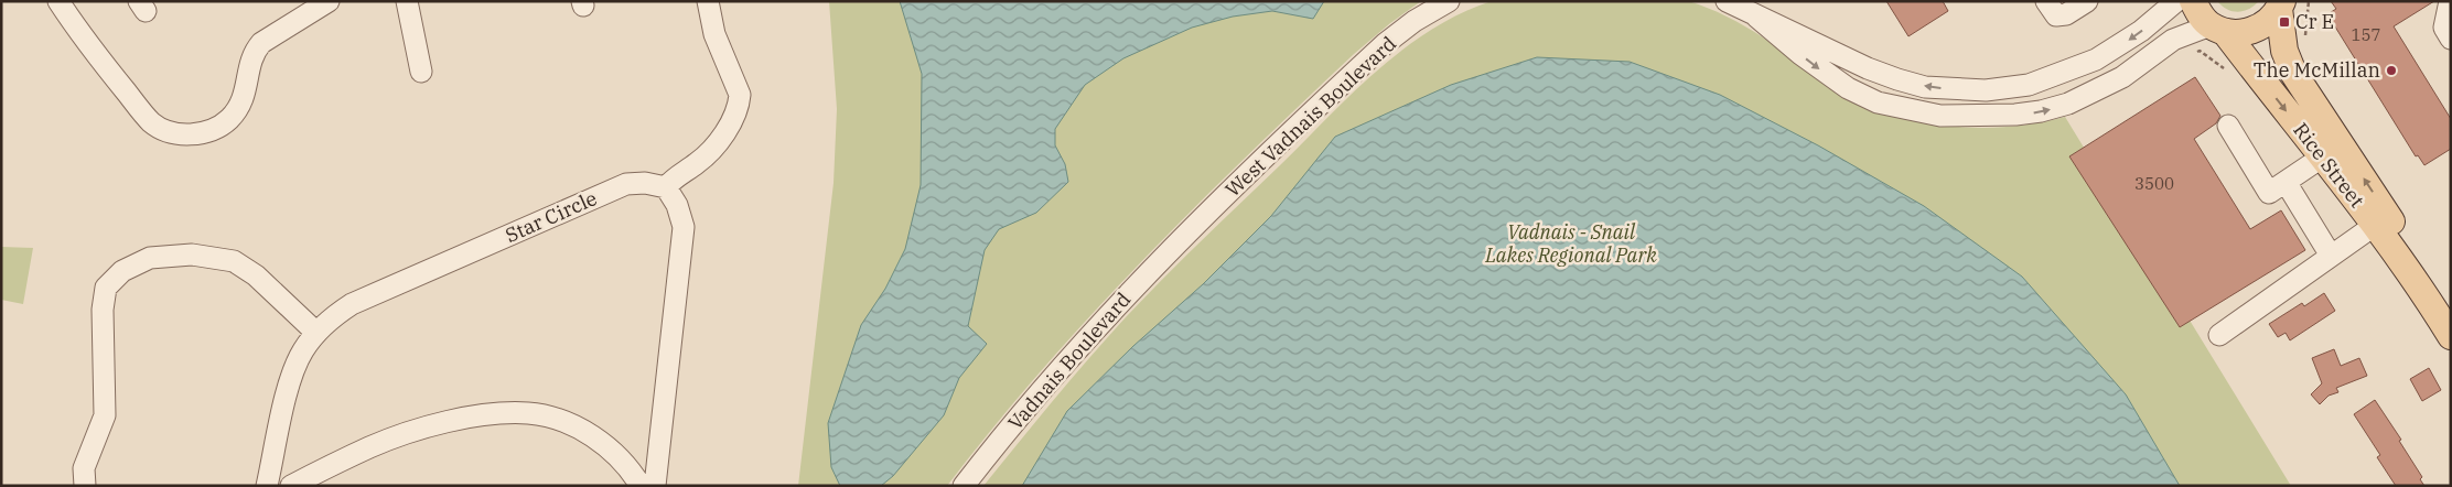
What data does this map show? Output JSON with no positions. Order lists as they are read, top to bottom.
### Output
{
  "streets": {
    "main road": ["Rice Street"],
    "street": ["West Vadnais Boulevard", "Star Circle", "Vadnais Boulevard"]
  },
  "crossings": [
    ["West Vadnais Boulevard", "Vadnais Boulevard"]
  ],
  "parks": ["Vadnais - Snail Lakes Regional Park"],
  "places": {
    "transit": ["Cr E"],
    "other": ["The McMillan"]
  },
  "house_numbers": ["157", "3500"]
}
